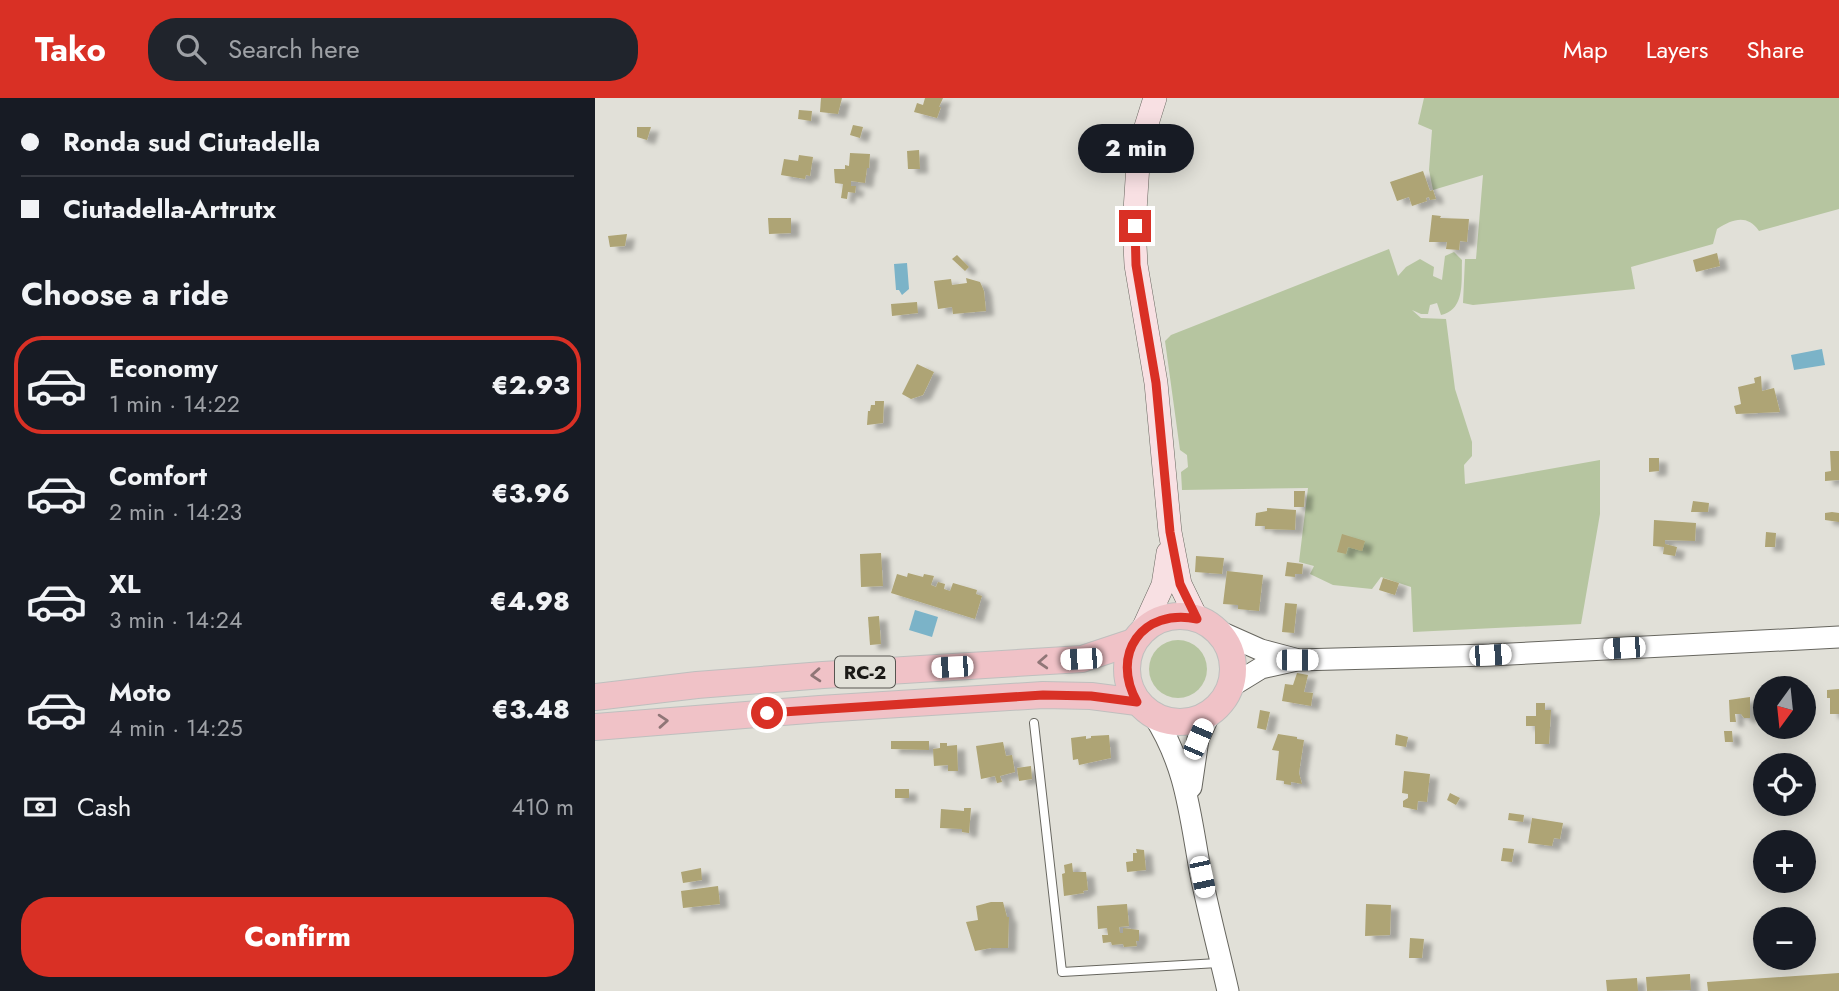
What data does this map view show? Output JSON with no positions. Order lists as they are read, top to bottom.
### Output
{
  "streets": {
    "main road": ["RC-2"]
  },
  "north": "bottom",
  "page": {
    "header": "Tako",
    "search": "Search here",
    "nav": ["Map", "Layers", "Share"],
    "banner": ["Ronda sud Ciutadella", "Ciutadella-Artrutx"],
    "bubble": "2 min",
    "heading": "Choose a ride",
    "list": [
      {
        "name": "Economy",
        "note": "1 min · 14:22",
        "value": "€2.93"
      },
      {
        "name": "Comfort",
        "note": "2 min · 14:23",
        "value": "€3.96"
      },
      {
        "name": "XL",
        "note": "3 min · 14:24",
        "value": "€4.98"
      },
      {
        "name": "Moto",
        "note": "4 min · 14:25",
        "value": "€3.48"
      }
    ],
    "map_buttons": ["+", "−"],
    "pay": ["Cash", "410 m"],
    "buttons": "Confirm"
  }
}
